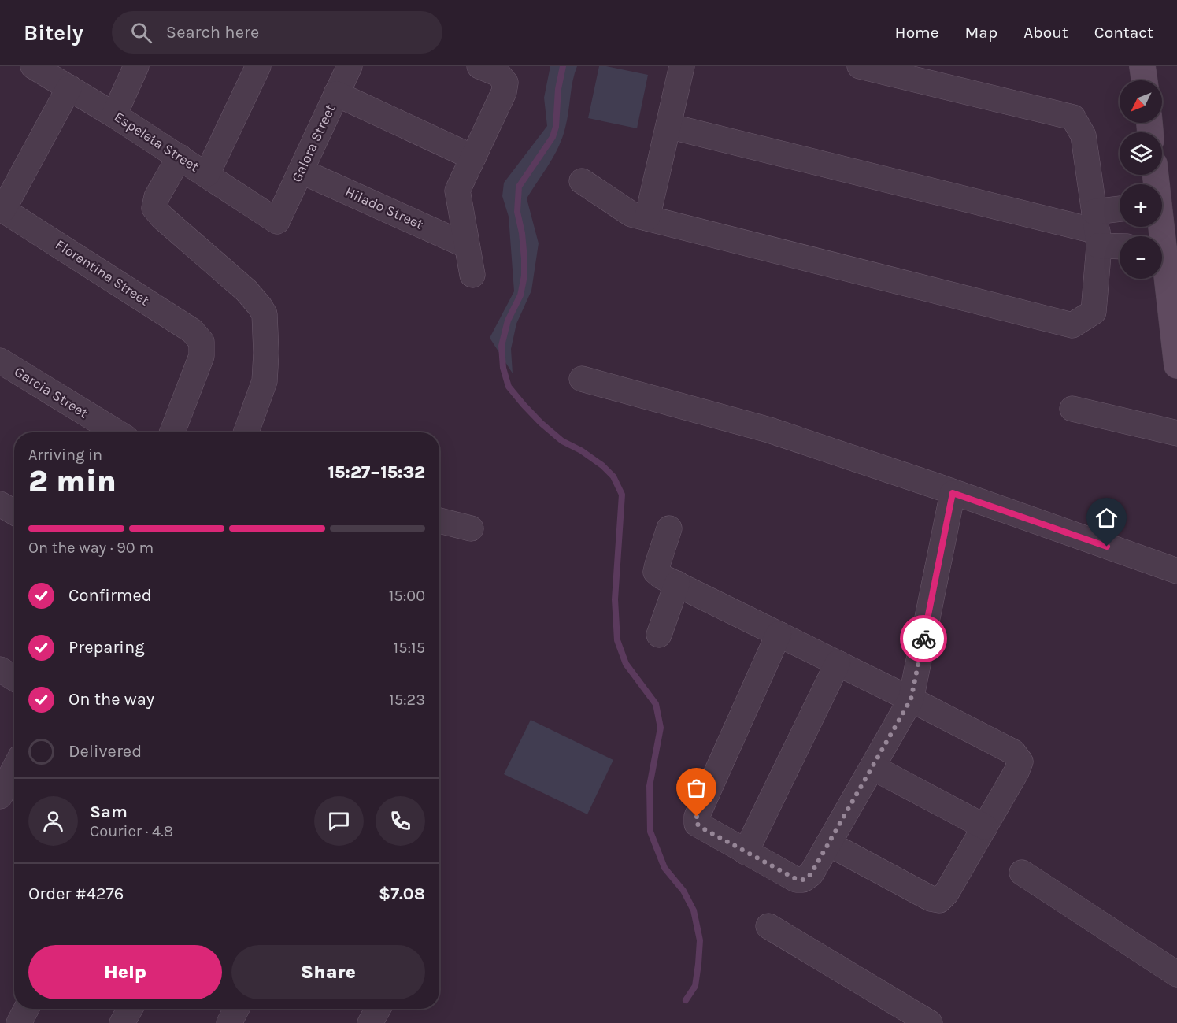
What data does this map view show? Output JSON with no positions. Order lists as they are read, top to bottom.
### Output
{
  "streets": {
    "street": [
      "Espeleta Street",
      "Galora Street",
      "Hilado Street",
      "Florentina Street",
      "Garcia Street"
    ]
  },
  "crossings": [
    ["Espeleta Street", "Galora Street"],
    ["Galora Street", "Hilado Street"]
  ],
  "north": "bottom left",
  "page": {
    "header": "Bitely",
    "search": "Search here",
    "nav": [
      "Home",
      "Map",
      "About",
      "Contact"
    ],
    "map_buttons": ["+", "−"],
    "heading": ["2 min", "Arriving in", "15:27–15:32"],
    "panel": [
      "Sam",
      "Courier · 4.8",
      "Order #4276",
      "$7.08"
    ],
    "bar": "On the way · 90 m",
    "list": [
      ["Confirmed", "15:00"],
      ["Preparing", "15:15"],
      ["On the way", "15:23"],
      "Delivered"
    ],
    "buttons": ["Help", "Share"]
  }
}
